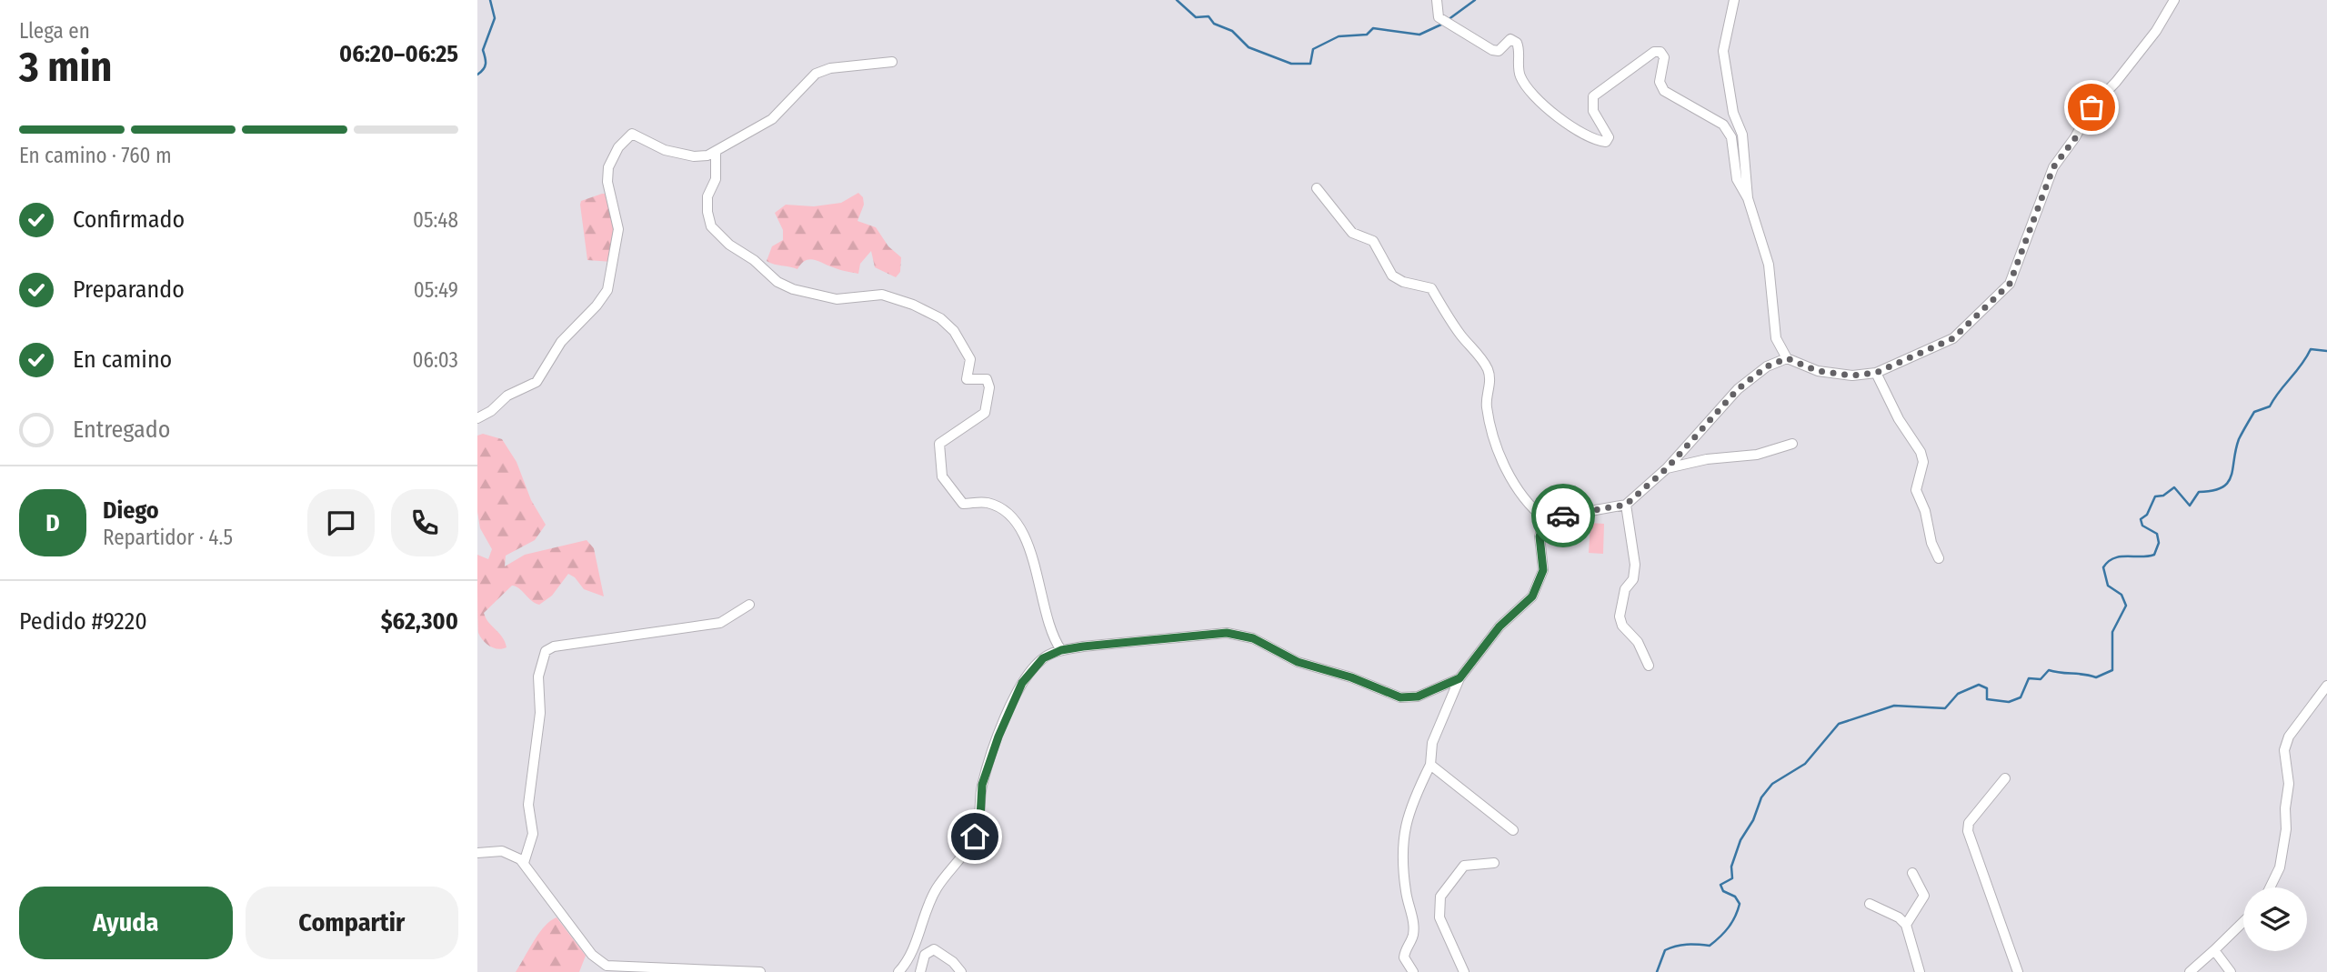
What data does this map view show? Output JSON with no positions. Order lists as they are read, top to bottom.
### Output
{
  "page": {
    "heading": ["3 min", "Llega en", "06:20–06:25"],
    "panel": [
      "Diego",
      "Repartidor · 4.5",
      "Pedido #9220",
      "$62,300"
    ],
    "bar": "En camino · 760 m",
    "list": [
      ["Confirmado", "05:48"],
      ["Preparando", "05:49"],
      ["En camino", "06:03"],
      "Entregado"
    ],
    "round": "D",
    "buttons": ["Ayuda", "Compartir"]
  }
}
